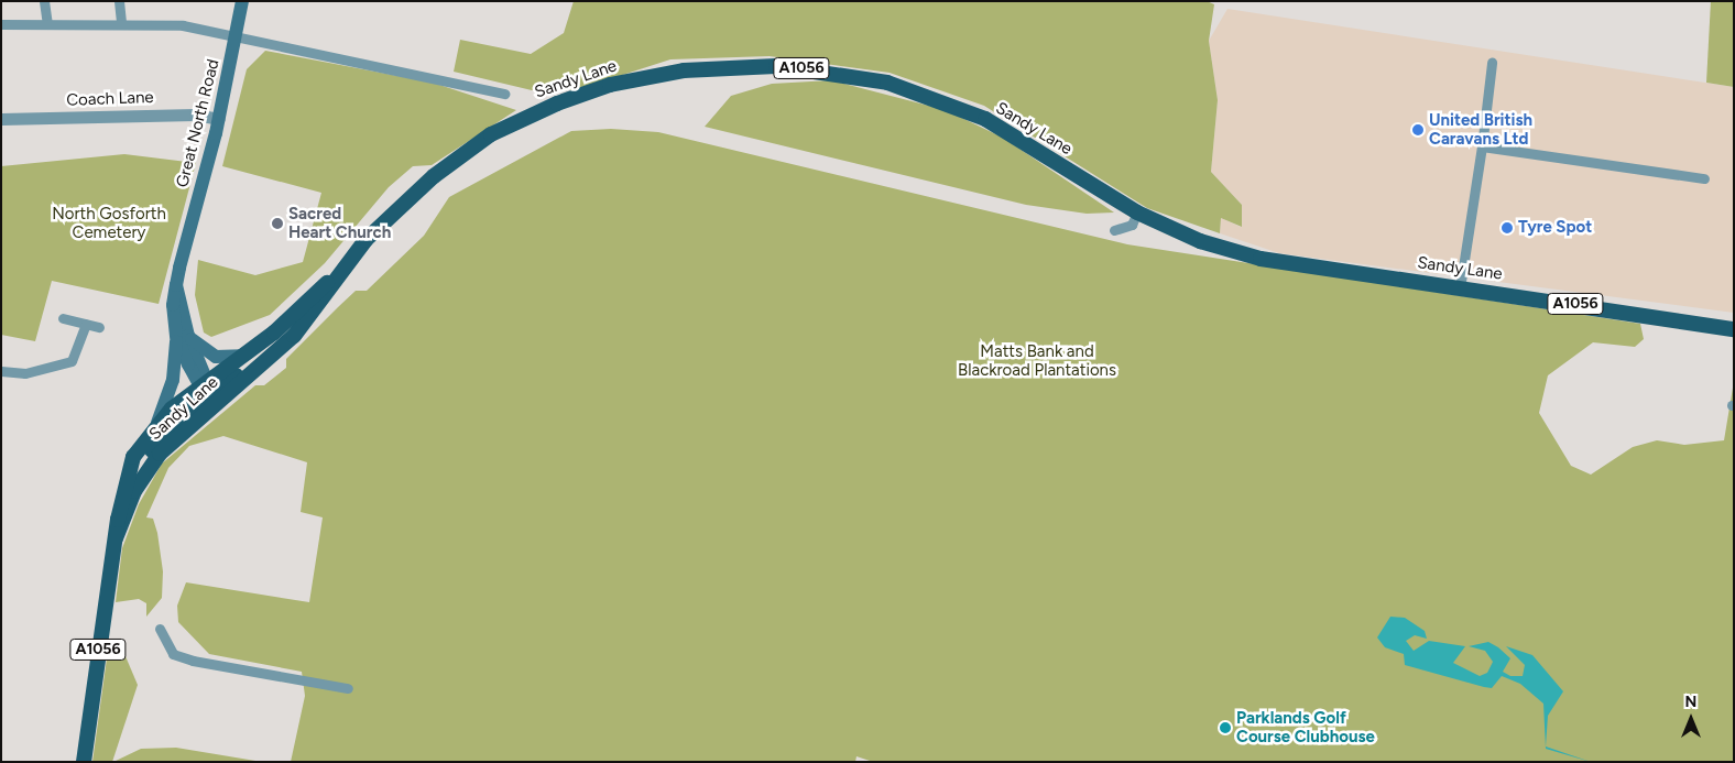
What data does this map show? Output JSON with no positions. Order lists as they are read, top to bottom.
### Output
{
  "streets": {
    "main road": ["A1056", "Sandy Lane", "Great North Road"],
    "street": ["Coach Lane"]
  },
  "crossings": [
    ["A1056", "Sandy Lane"],
    ["Sandy Lane", "Great North Road"],
    ["Coach Lane", "Great North Road"]
  ],
  "parks": ["North Gosforth Cemetery", "Matts Bank and Blackroad Plantations"],
  "places": [
    "United British Caravans Ltd",
    "Sacred Heart Church",
    "Tyre Spot",
    "Parklands Golf Course Clubhouse"
  ],
  "north": "top"
}
